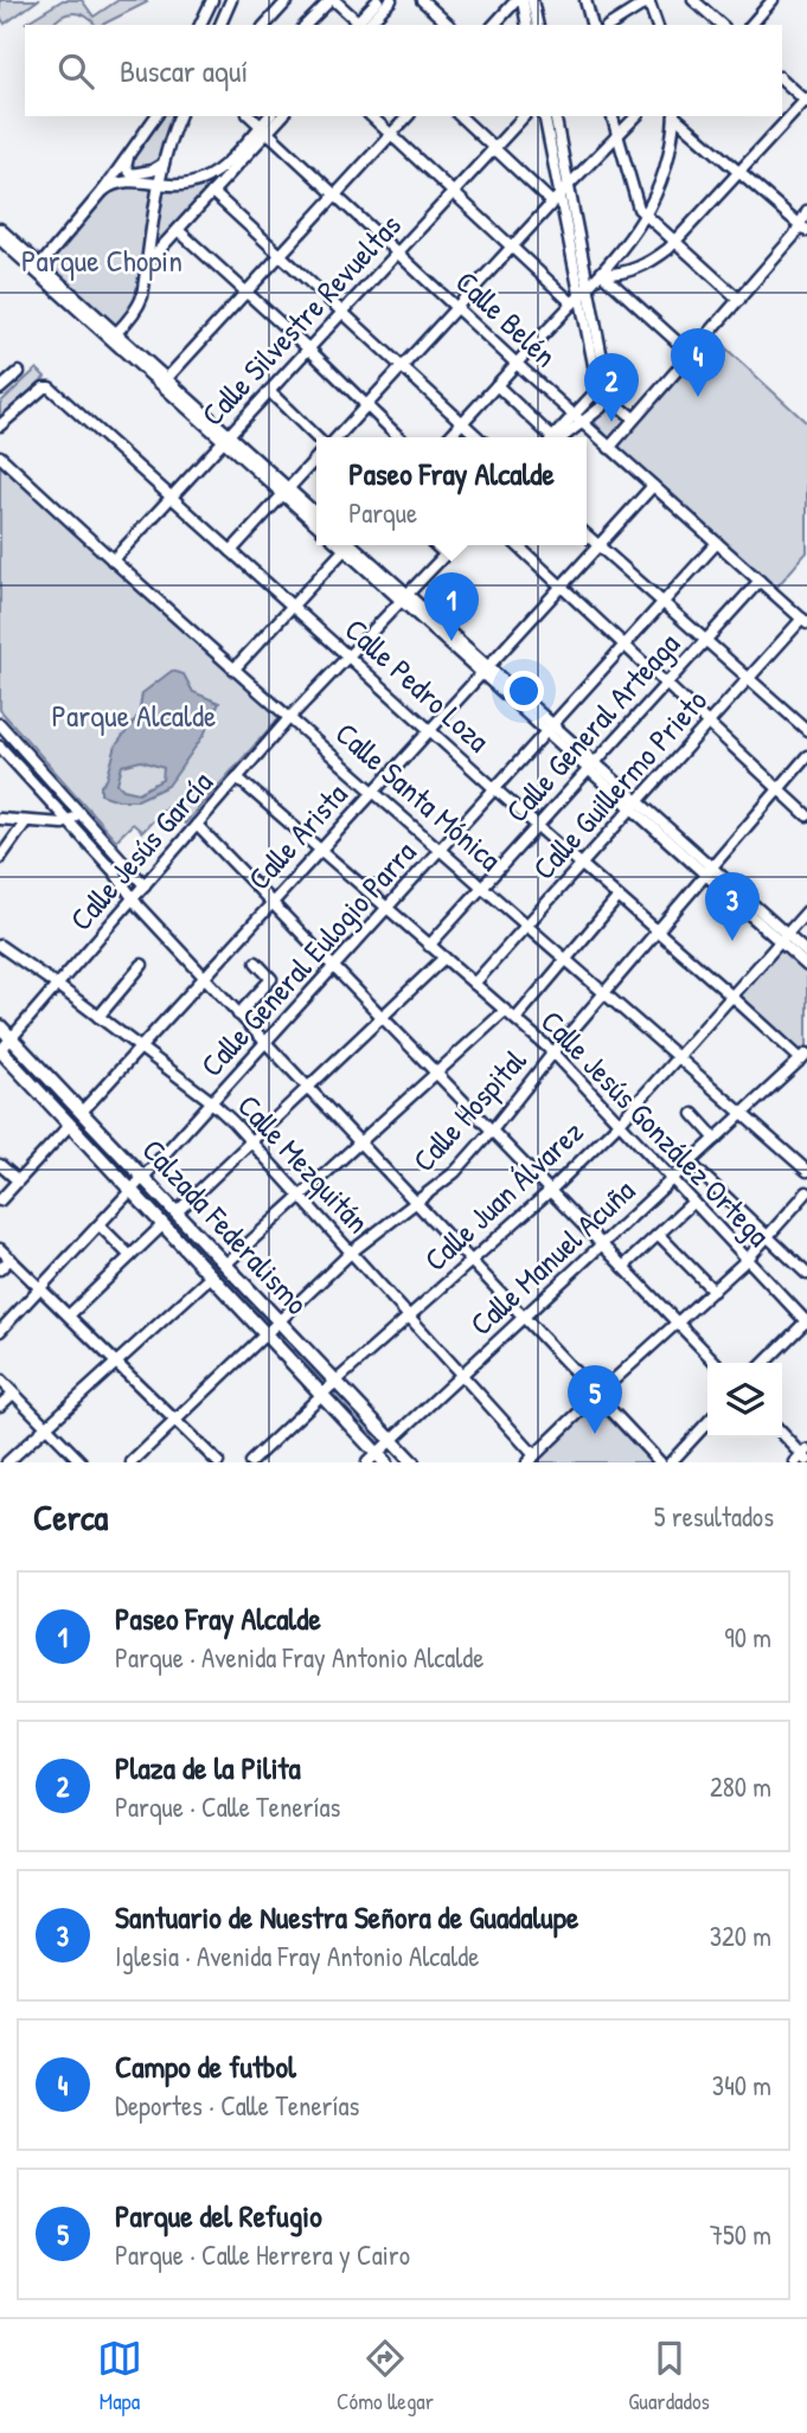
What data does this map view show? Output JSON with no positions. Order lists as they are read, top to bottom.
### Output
{
  "streets": {
    "main road": ["Calzada Federalismo"],
    "street": [
      "Calle Belén",
      "Calle Silvestre Revueltas",
      "Calle Pedro Loza",
      "Calle General Arteaga",
      "Calle Guillermo Prieto",
      "Calle Santa Mónica",
      "Calle Arista",
      "Calle Jesús García",
      "Calle General Eulogio Parra",
      "Calle Hospital",
      "Calle Jesús González Ortega",
      "Calle Mezquitán",
      "Calle Juan Álvarez",
      "Calle Manuel Acuña"
    ]
  },
  "crossings": [
    ["Calle Belén", "Calle Silvestre Revueltas"],
    ["Calle Belén", "Calle General Arteaga"],
    ["Calle Belén", "Calle Guillermo Prieto"],
    ["Calle Belén", "Calle Arista"],
    ["Calle Belén", "Calle General Eulogio Parra"],
    ["Calle Silvestre Revueltas", "Calle Pedro Loza"],
    ["Calle Silvestre Revueltas", "Calle Santa Mónica"],
    ["Calle Pedro Loza", "Calle General Arteaga"],
    ["Calle Pedro Loza", "Calle Guillermo Prieto"],
    ["Calle Pedro Loza", "Calle Arista"],
    ["Calle Pedro Loza", "Calle Jesús García"],
    ["Calle Pedro Loza", "Calle General Eulogio Parra"],
    ["Calle Pedro Loza", "Calle Hospital"],
    ["Calle Pedro Loza", "Calle Juan Álvarez"],
    ["Calle Pedro Loza", "Calle Manuel Acuña"],
    ["Calle General Arteaga", "Calle Santa Mónica"],
    ["Calle General Arteaga", "Calle Jesús González Ortega"],
    ["Calle Guillermo Prieto", "Calle Santa Mónica"],
    ["Calle Guillermo Prieto", "Calle Jesús González Ortega"],
    ["Calle Santa Mónica", "Calle Arista"],
    ["Calle Santa Mónica", "Calle Jesús García"],
    ["Calle Santa Mónica", "Calle General Eulogio Parra"],
    ["Calle Santa Mónica", "Calle Hospital"],
    ["Calle Santa Mónica", "Calle Juan Álvarez"],
    ["Calle Santa Mónica", "Calle Manuel Acuña"],
    ["Calle Arista", "Calle Jesús González Ortega"],
    ["Calle Arista", "Calle Mezquitán"],
    ["Calle Arista", "Calzada Federalismo"],
    ["Calle Jesús García", "Calle Jesús González Ortega"],
    ["Calle Jesús García", "Calle Mezquitán"],
    ["Calle Jesús García", "Calzada Federalismo"],
    ["Calle General Eulogio Parra", "Calle Jesús González Ortega"],
    ["Calle General Eulogio Parra", "Calle Mezquitán"],
    ["Calle General Eulogio Parra", "Calzada Federalismo"],
    ["Calle Hospital", "Calle Jesús González Ortega"],
    ["Calle Hospital", "Calle Mezquitán"],
    ["Calle Hospital", "Calzada Federalismo"],
    ["Calle Jesús González Ortega", "Calle Juan Álvarez"],
    ["Calle Jesús González Ortega", "Calle Manuel Acuña"],
    ["Calle Mezquitán", "Calle Juan Álvarez"],
    ["Calle Mezquitán", "Calle Manuel Acuña"],
    ["Calle Juan Álvarez", "Calzada Federalismo"],
    ["Calzada Federalismo", "Calle Manuel Acuña"]
  ],
  "parks": ["Parque Chopin", "Parque Alcalde"],
  "page": {
    "search": "Buscar aquí",
    "pins": [
      "4",
      "2",
      "1",
      "3",
      "5"
    ],
    "popup": ["Paseo Fray Alcalde", "Parque"],
    "heading": ["Cerca", "5 resultados"],
    "list": [
      {
        "mark": "1",
        "name": "Paseo Fray Alcalde",
        "note": "Parque · Avenida Fray Antonio Alcalde",
        "value": "90 m"
      },
      {
        "mark": "2",
        "name": "Plaza de la Pilita",
        "note": "Parque · Calle Tenerías",
        "value": "280 m"
      },
      {
        "mark": "3",
        "name": "Santuario de Nuestra Señora de Guadalupe",
        "note": "Iglesia · Avenida Fray Antonio Alcalde",
        "value": "320 m"
      },
      {
        "mark": "4",
        "name": "Campo de futbol",
        "note": "Deportes · Calle Tenerías",
        "value": "340 m"
      },
      {
        "mark": "5",
        "name": "Parque del Refugio",
        "note": "Parque · Calle Herrera y Cairo",
        "value": "750 m"
      }
    ],
    "nav": ["Mapa", "Cómo llegar", "Guardados"]
  }
}
